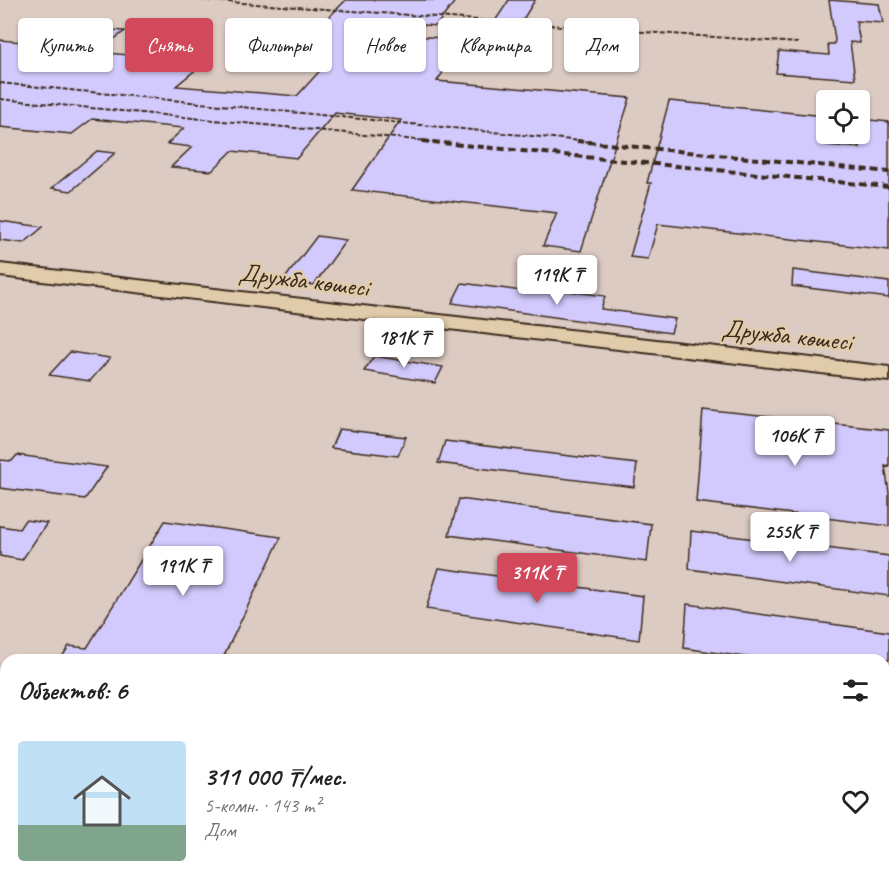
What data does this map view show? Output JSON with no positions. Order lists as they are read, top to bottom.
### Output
{
  "streets": {
    "street": ["Дружба көшесі"]
  },
  "page": {
    "chip": [
      "Купить",
      "Снять",
      "Фильтры",
      "Новое",
      "Квартира",
      "Дом"
    ],
    "price": [
      "119K ₸",
      "181K ₸",
      "106K ₸",
      "255K ₸",
      "191K ₸",
      "311K ₸"
    ],
    "heading": "Объектов: 6",
    "list": [
      {
        "name": "311 000 ₸/мес.",
        "note": "5-комн. · 143 m² · Дом"
      }
    ]
  }
}
